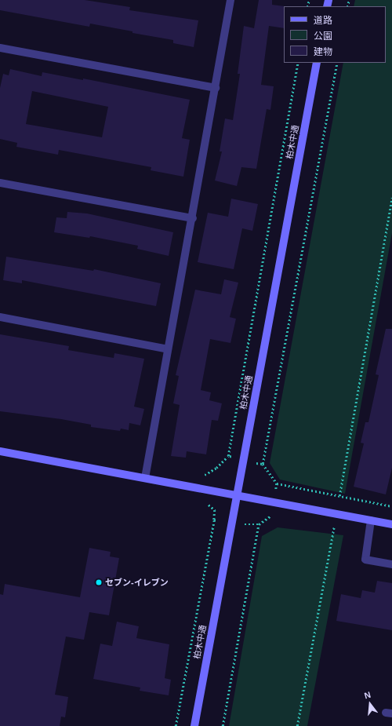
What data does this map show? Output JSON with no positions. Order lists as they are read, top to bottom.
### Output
{
  "streets": {
    "street": ["柏木中通"]
  },
  "places": ["セブン-イレブン"],
  "legend": ["道路", "公園", "建物"],
  "north": "top"
}
